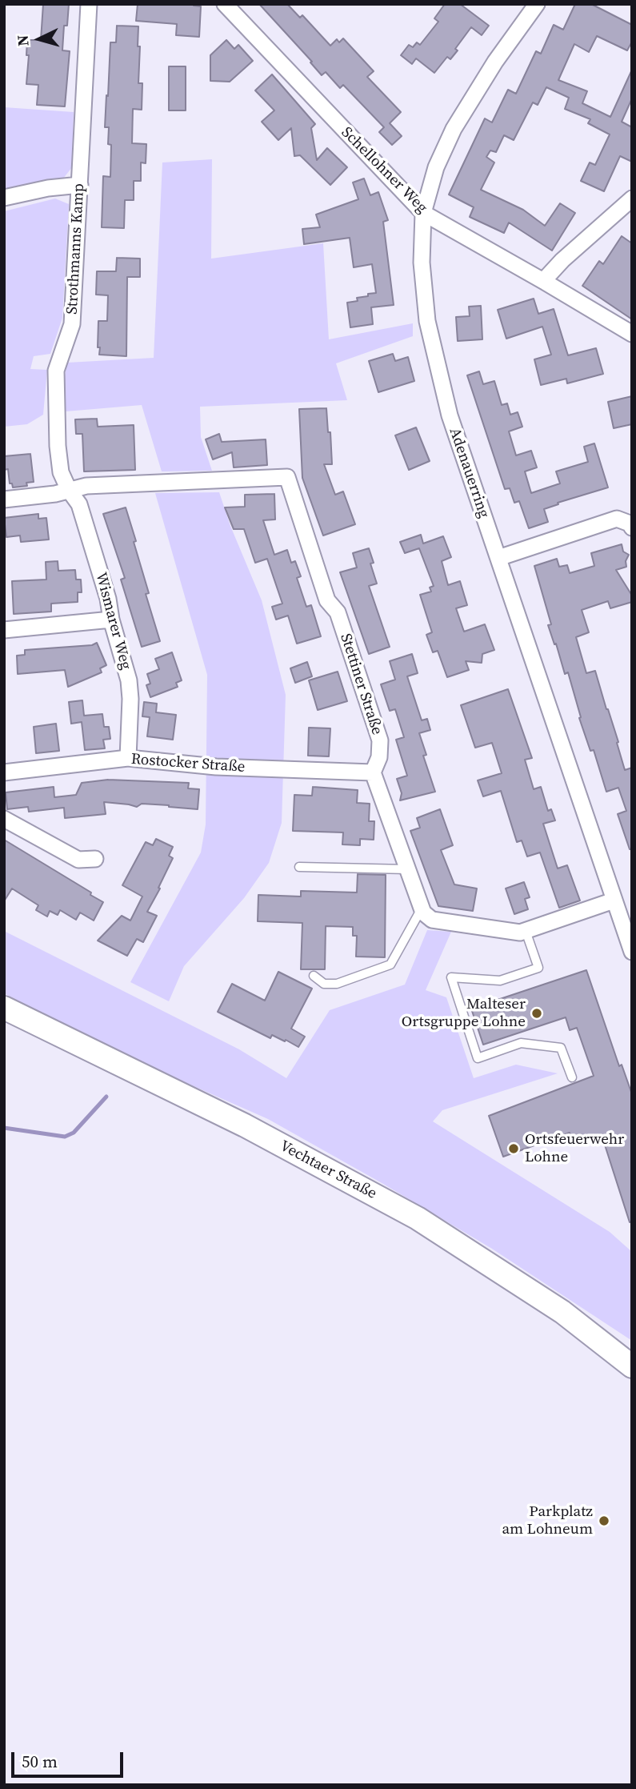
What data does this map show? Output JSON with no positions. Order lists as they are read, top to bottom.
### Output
{
  "streets": {
    "main road": ["Vechtaer Straße"],
    "street": [
      "Schellohner Weg",
      "Strothmanns Kamp",
      "Adenauerring",
      "Wismarer Weg",
      "Stettiner Straße",
      "Rostocker Straße"
    ]
  },
  "crossings": [
    ["Schellohner Weg", "Adenauerring"],
    ["Strothmanns Kamp", "Wismarer Weg"],
    ["Strothmanns Kamp", "Stettiner Straße"],
    ["Wismarer Weg", "Stettiner Straße"],
    ["Wismarer Weg", "Rostocker Straße"],
    ["Stettiner Straße", "Rostocker Straße"]
  ],
  "places": ["Malteser Ortsgruppe Lohne", "Ortsfeuerwehr Lohne", "Parkplatz am Lohneum"],
  "scale_bar": "50 m",
  "north": "left"
}
